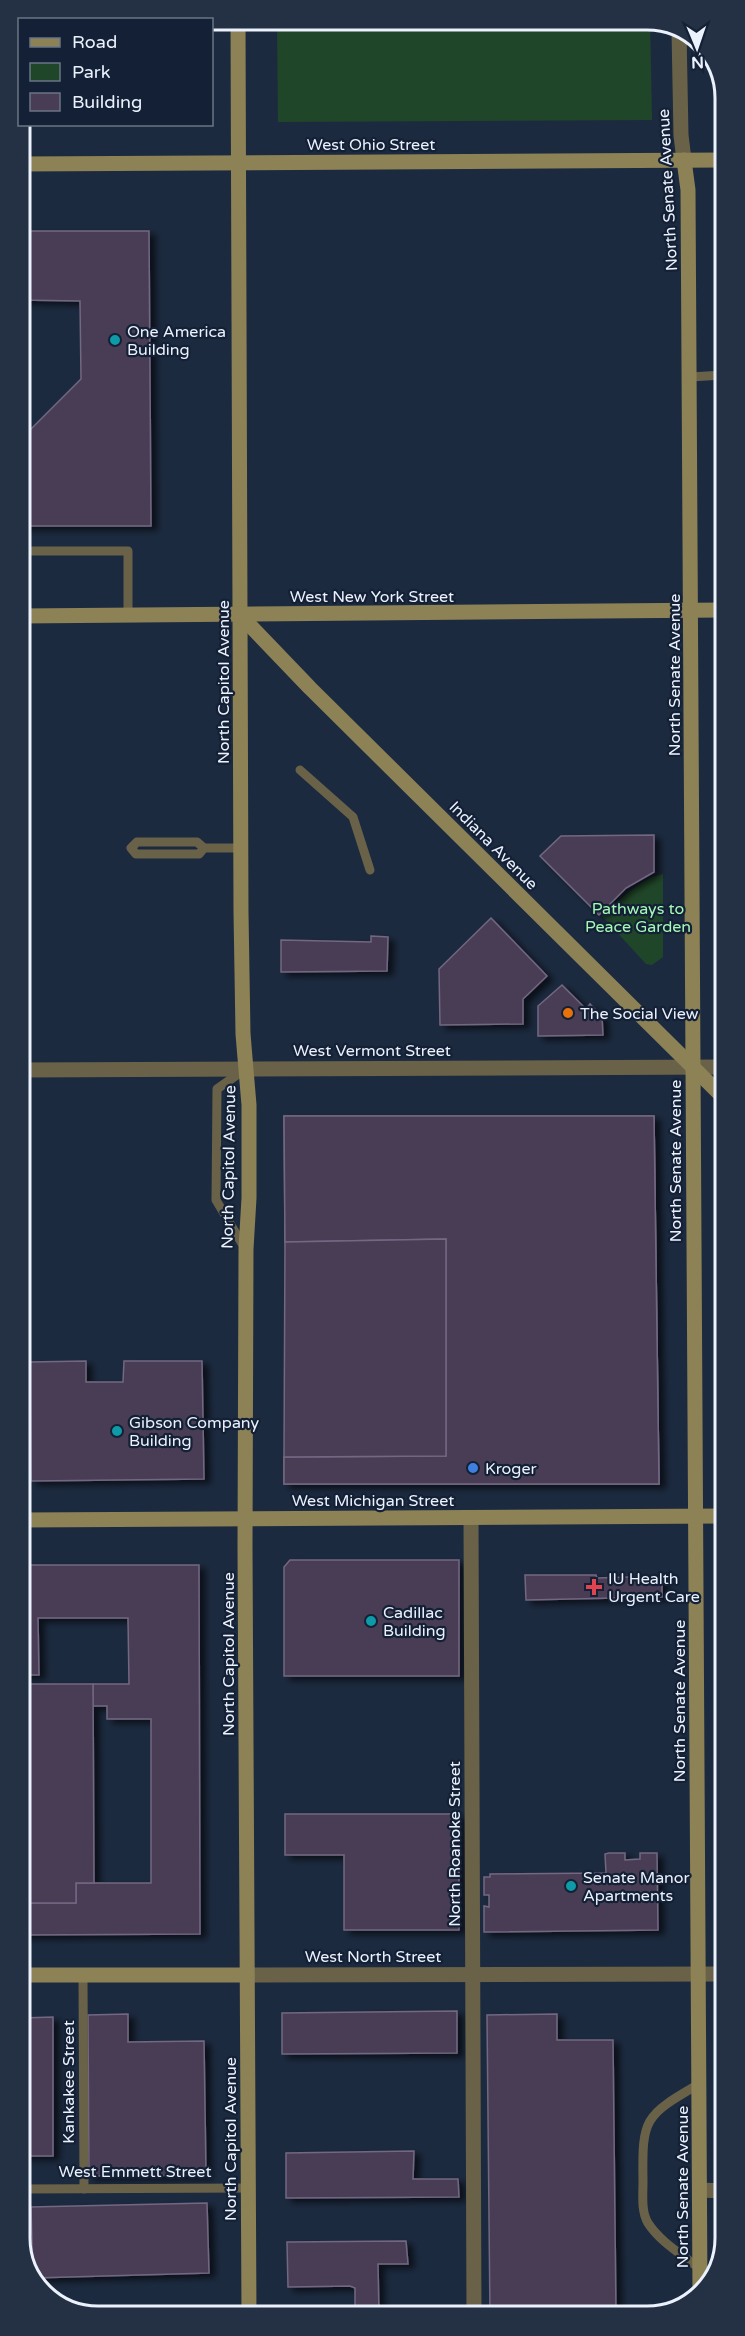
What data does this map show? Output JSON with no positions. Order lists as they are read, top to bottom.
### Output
{
  "streets": {
    "main road": [
      "West Ohio Street",
      "North Senate Avenue",
      "West New York Street",
      "North Capitol Avenue",
      "Indiana Avenue",
      "West Michigan Street",
      "West North Street"
    ],
    "street": ["West Vermont Street", "North Roanoke Street"],
    "lane": ["Kankakee Street", "West Emmett Street"]
  },
  "crossings": [
    ["West Ohio Street", "North Senate Avenue"],
    ["West Ohio Street", "North Capitol Avenue"],
    ["North Senate Avenue", "West New York Street"],
    ["North Senate Avenue", "Indiana Avenue"],
    ["North Senate Avenue", "West Vermont Street"],
    ["North Senate Avenue", "West Michigan Street"],
    ["North Senate Avenue", "West North Street"],
    ["West New York Street", "North Capitol Avenue"],
    ["West New York Street", "Indiana Avenue"],
    ["North Capitol Avenue", "Indiana Avenue"],
    ["North Capitol Avenue", "West Vermont Street"],
    ["North Capitol Avenue", "West Michigan Street"],
    ["North Capitol Avenue", "West North Street"],
    ["North Capitol Avenue", "West Emmett Street"],
    ["Indiana Avenue", "West Vermont Street"],
    ["West Michigan Street", "North Roanoke Street"],
    ["North Roanoke Street", "West North Street"],
    ["West North Street", "Kankakee Street"],
    ["Kankakee Street", "West Emmett Street"]
  ],
  "parks": ["Pathways to Peace Garden"],
  "places": {
    "other": [
      "One America Building",
      "The Social View",
      "Gibson Company Building",
      "Kroger",
      "Cadillac Building",
      "Senate Manor Apartments"
    ],
    "health": ["IU Health Urgent Care"]
  },
  "legend": ["Road", "Park", "Building"],
  "north": "bottom"
}
